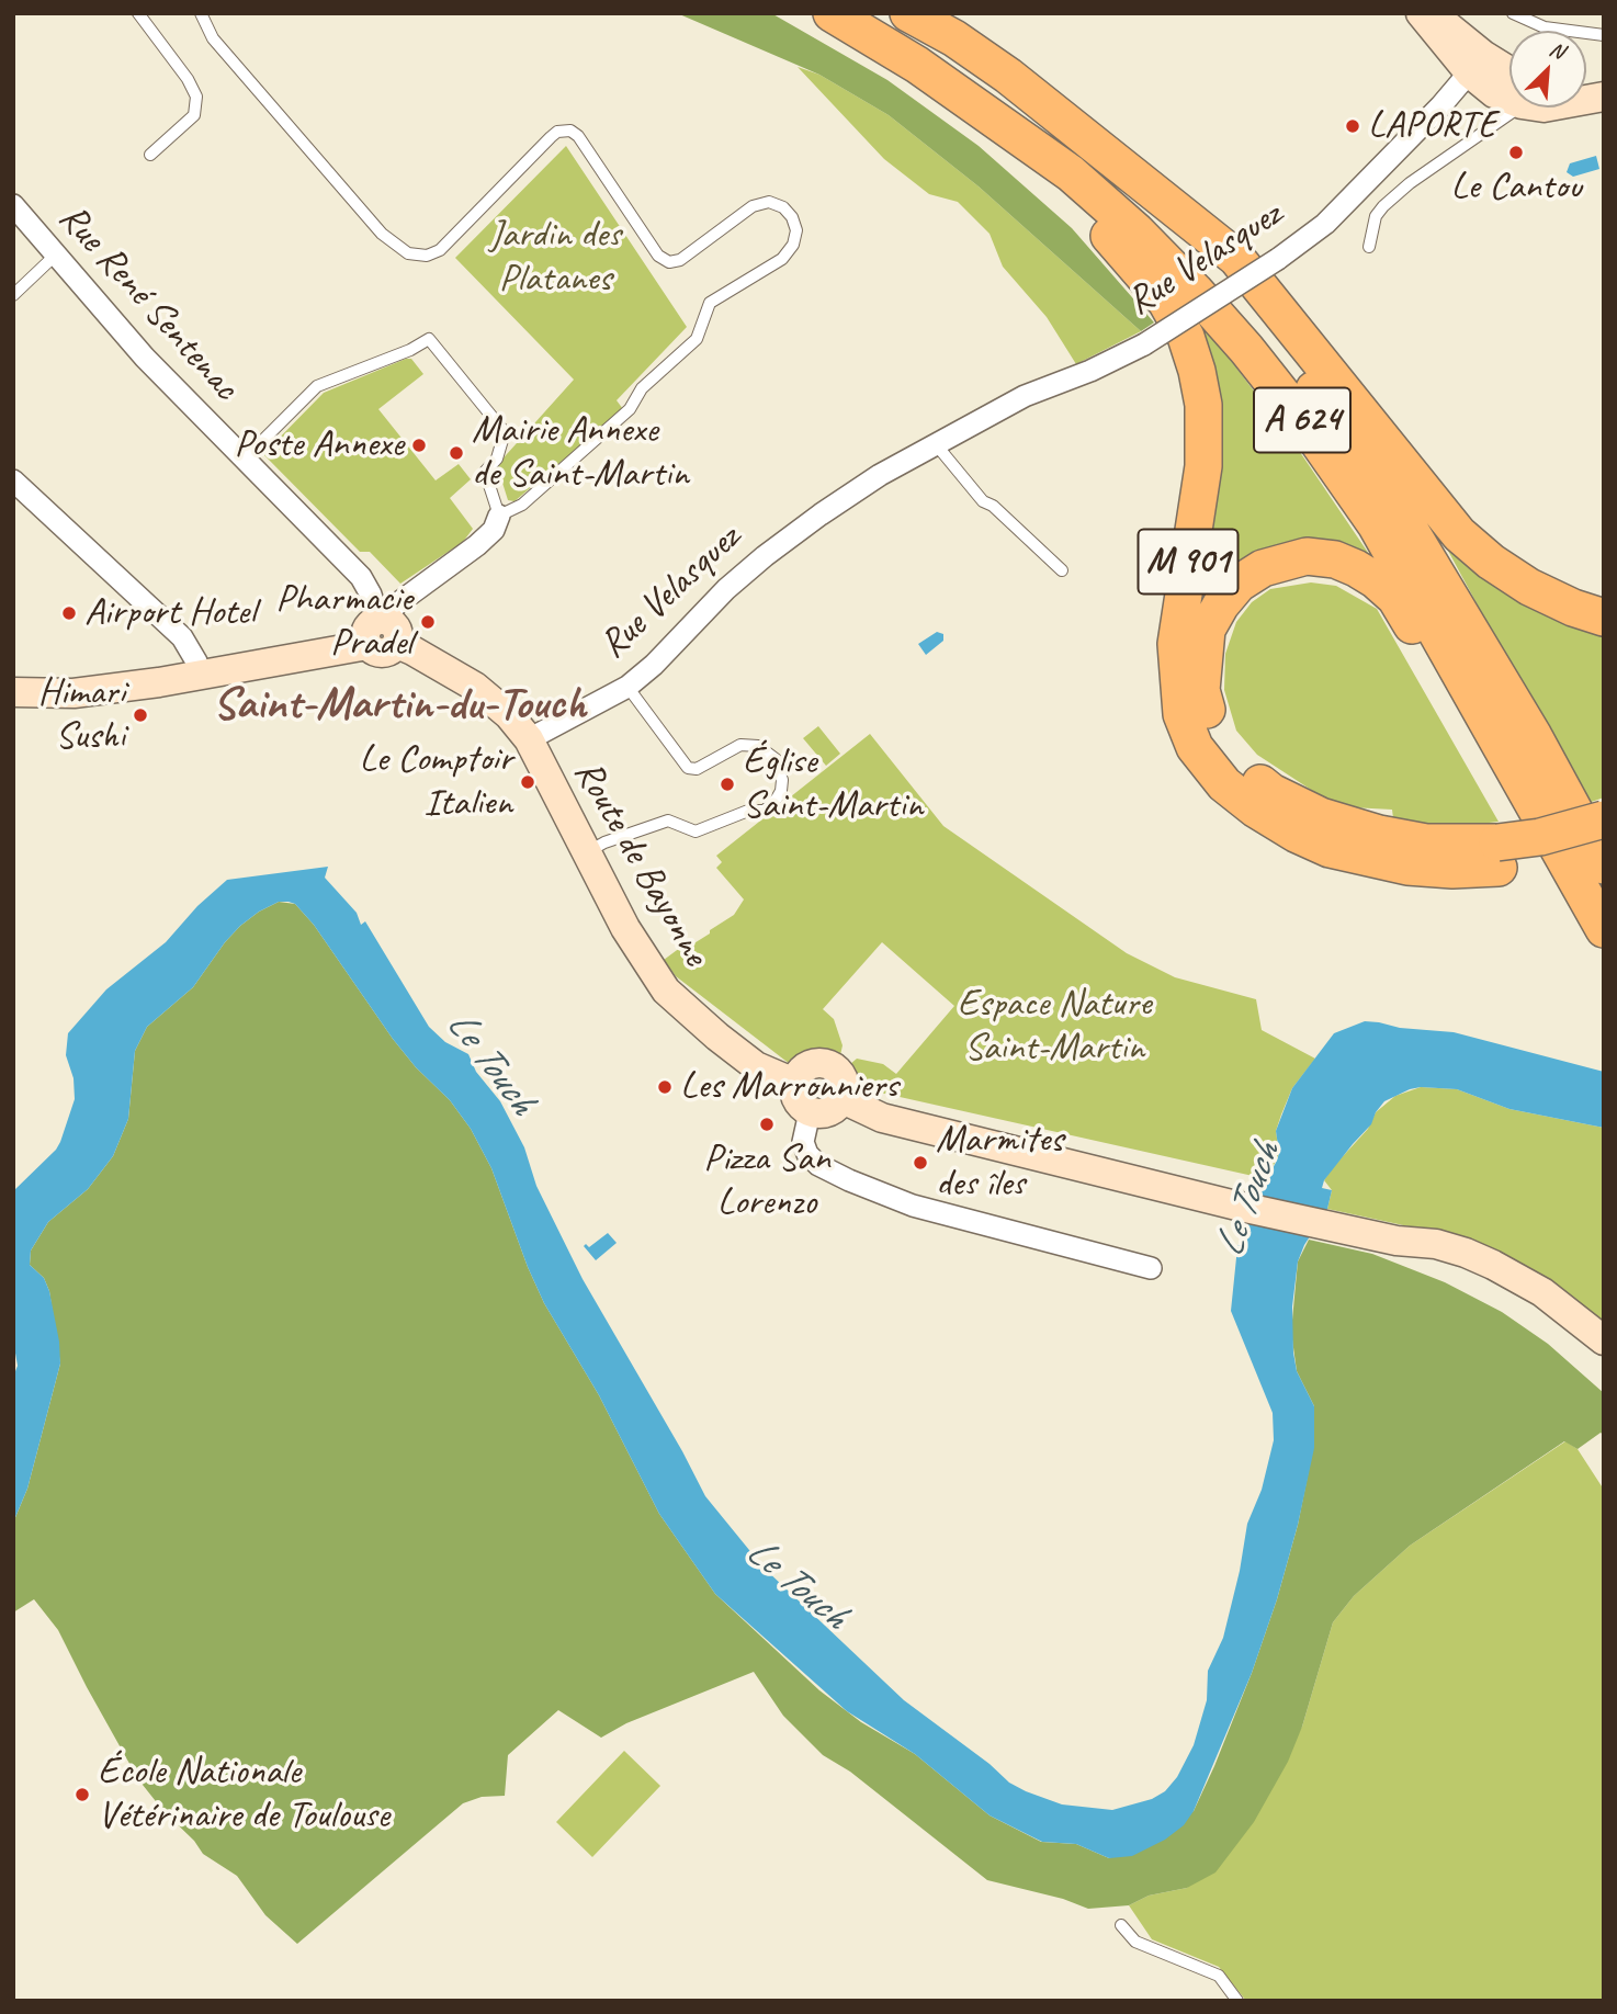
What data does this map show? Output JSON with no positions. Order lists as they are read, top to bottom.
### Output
{
  "streets": {
    "highway": ["A 624", "M 901"],
    "street": ["Rue Velasquez", "Rue René Sentenac", "Route de Bayonne"]
  },
  "crossings": [
    ["Rue Velasquez", "Route de Bayonne"],
    ["Rue René Sentenac", "Route de Bayonne"],
    ["A 624", "M 901"]
  ],
  "districts": ["Saint-Martin-du-Touch"],
  "water": ["Le Touch"],
  "parks": ["Jardin des Platanes", "Espace Nature Saint-Martin"],
  "places": [
    "LAPORTE",
    "Le Cantou",
    "Poste Annexe",
    "Mairie Annexe de Saint-Martin",
    "Airport Hotel",
    "Pharmacie Pradel",
    "Himari Sushi",
    "Le Comptoir Italien",
    "Église Saint-Martin",
    "Les Marronniers",
    "Pizza San Lorenzo",
    "Marmites des îles",
    "École Nationale Vétérinaire de Toulouse"
  ],
  "north": "top right"
}
